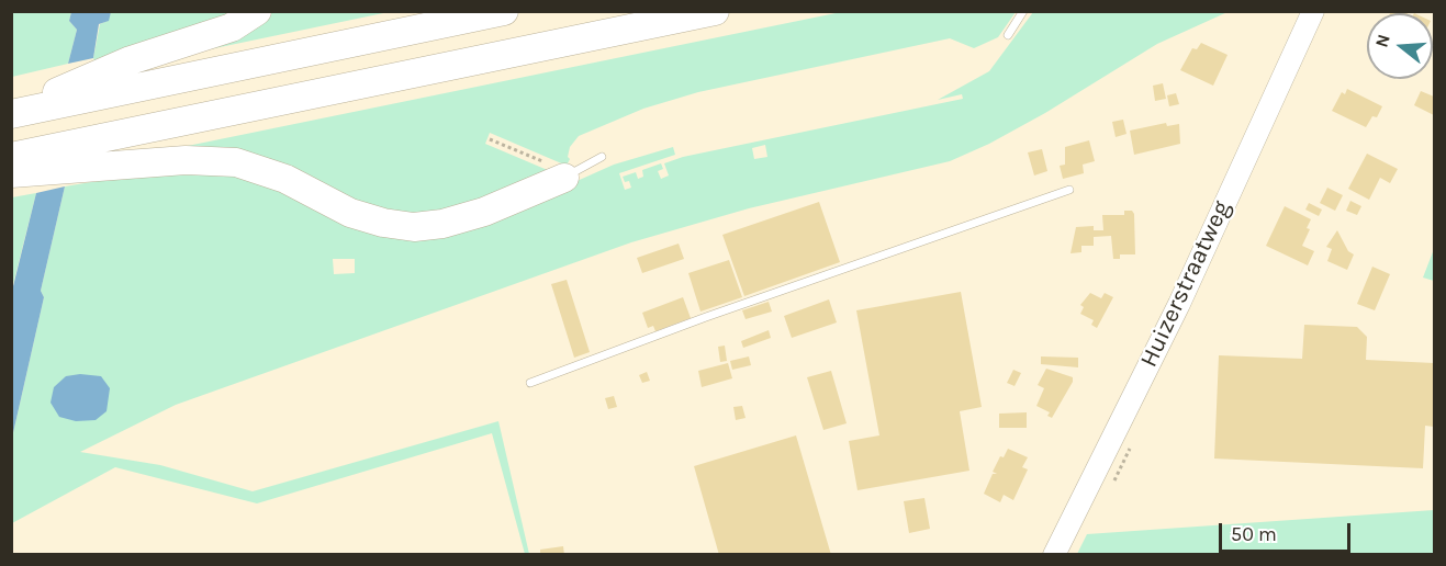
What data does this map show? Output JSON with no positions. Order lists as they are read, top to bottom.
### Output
{
  "streets": {
    "street": ["Huizerstraatweg"]
  },
  "scale_bar": "50 m",
  "north": "left"
}
